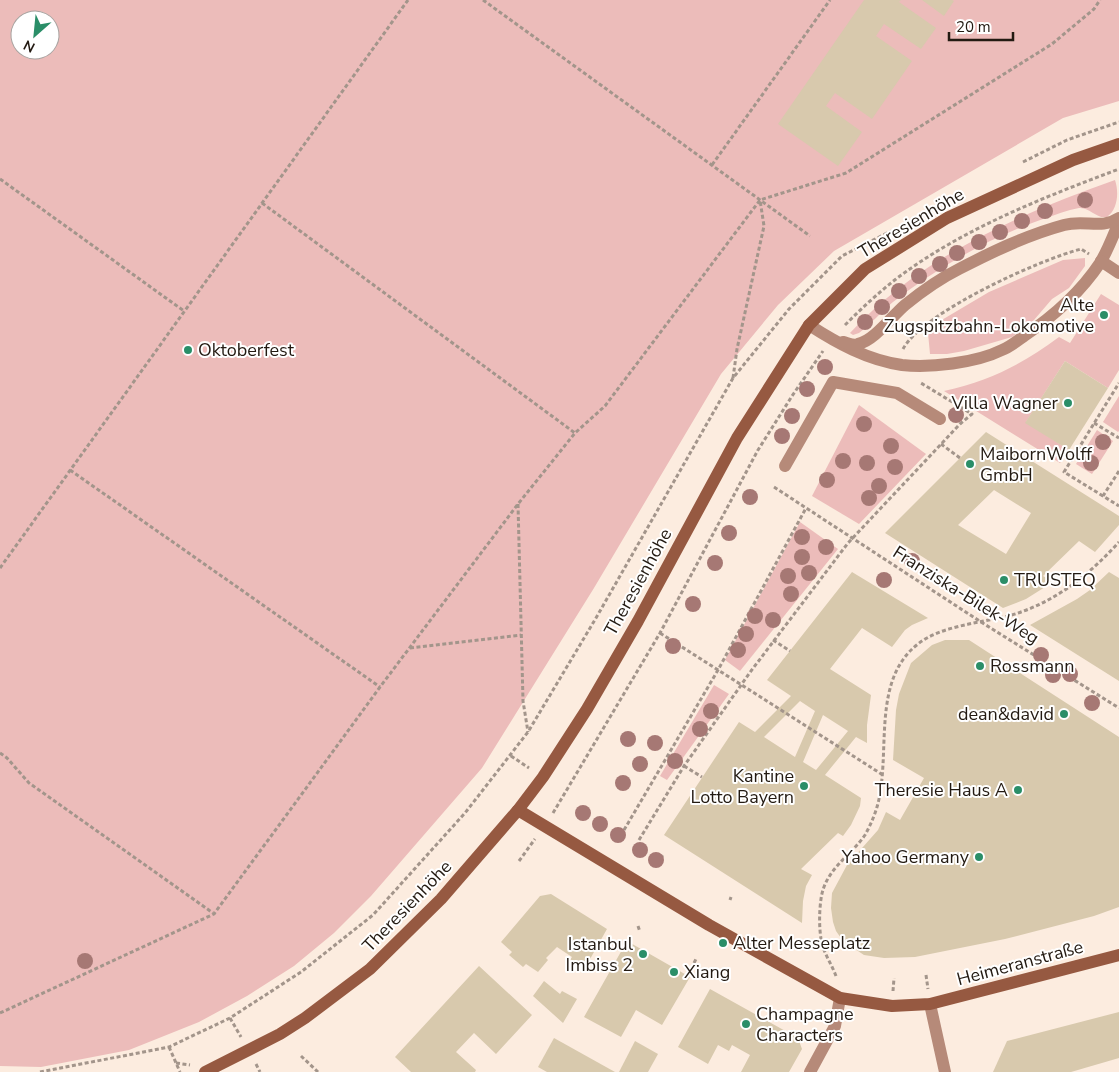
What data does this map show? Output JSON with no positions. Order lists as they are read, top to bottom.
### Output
{
  "streets": {
    "main road": ["Theresienhöhe", "Heimeranstraße"],
    "path": ["Franziska-Bilek-Weg"]
  },
  "places": [
    "Alte Zugspitzbahn-Lokomotive",
    "Oktoberfest",
    "Villa Wagner",
    "MaibornWolff GmbH",
    "TRUSTEQ",
    "Rossmann",
    "dean&david",
    "Kantine Lotto Bayern",
    "Theresie Haus A",
    "Yahoo Germany",
    "Alter Messeplatz",
    "Istanbul Imbiss 2",
    "Xiang",
    "Champagne Characters"
  ],
  "scale_bar": "20 m",
  "north": "bottom left"
}
